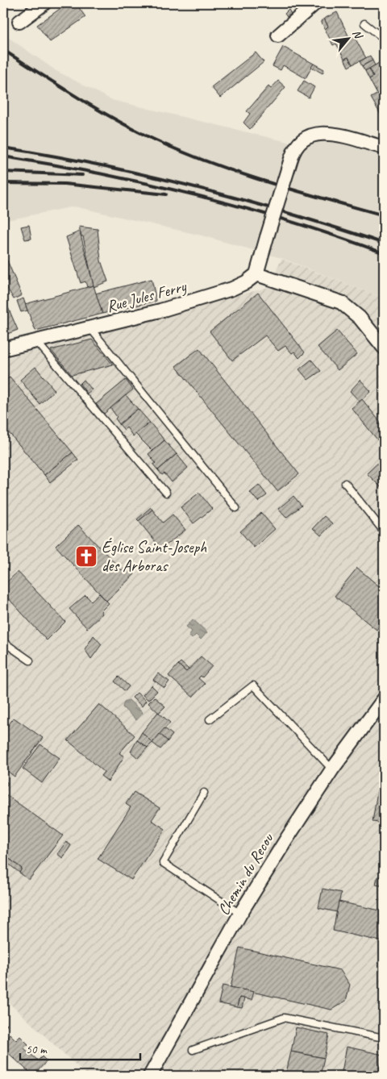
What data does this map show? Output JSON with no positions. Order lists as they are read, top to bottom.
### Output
{
  "streets": {
    "street": ["Rue Jules Ferry", "Chemin du Recou"]
  },
  "places": {
    "church": ["Église Saint-Joseph des Arboras"]
  },
  "scale_bar": "50 m",
  "north": "top right"
}
